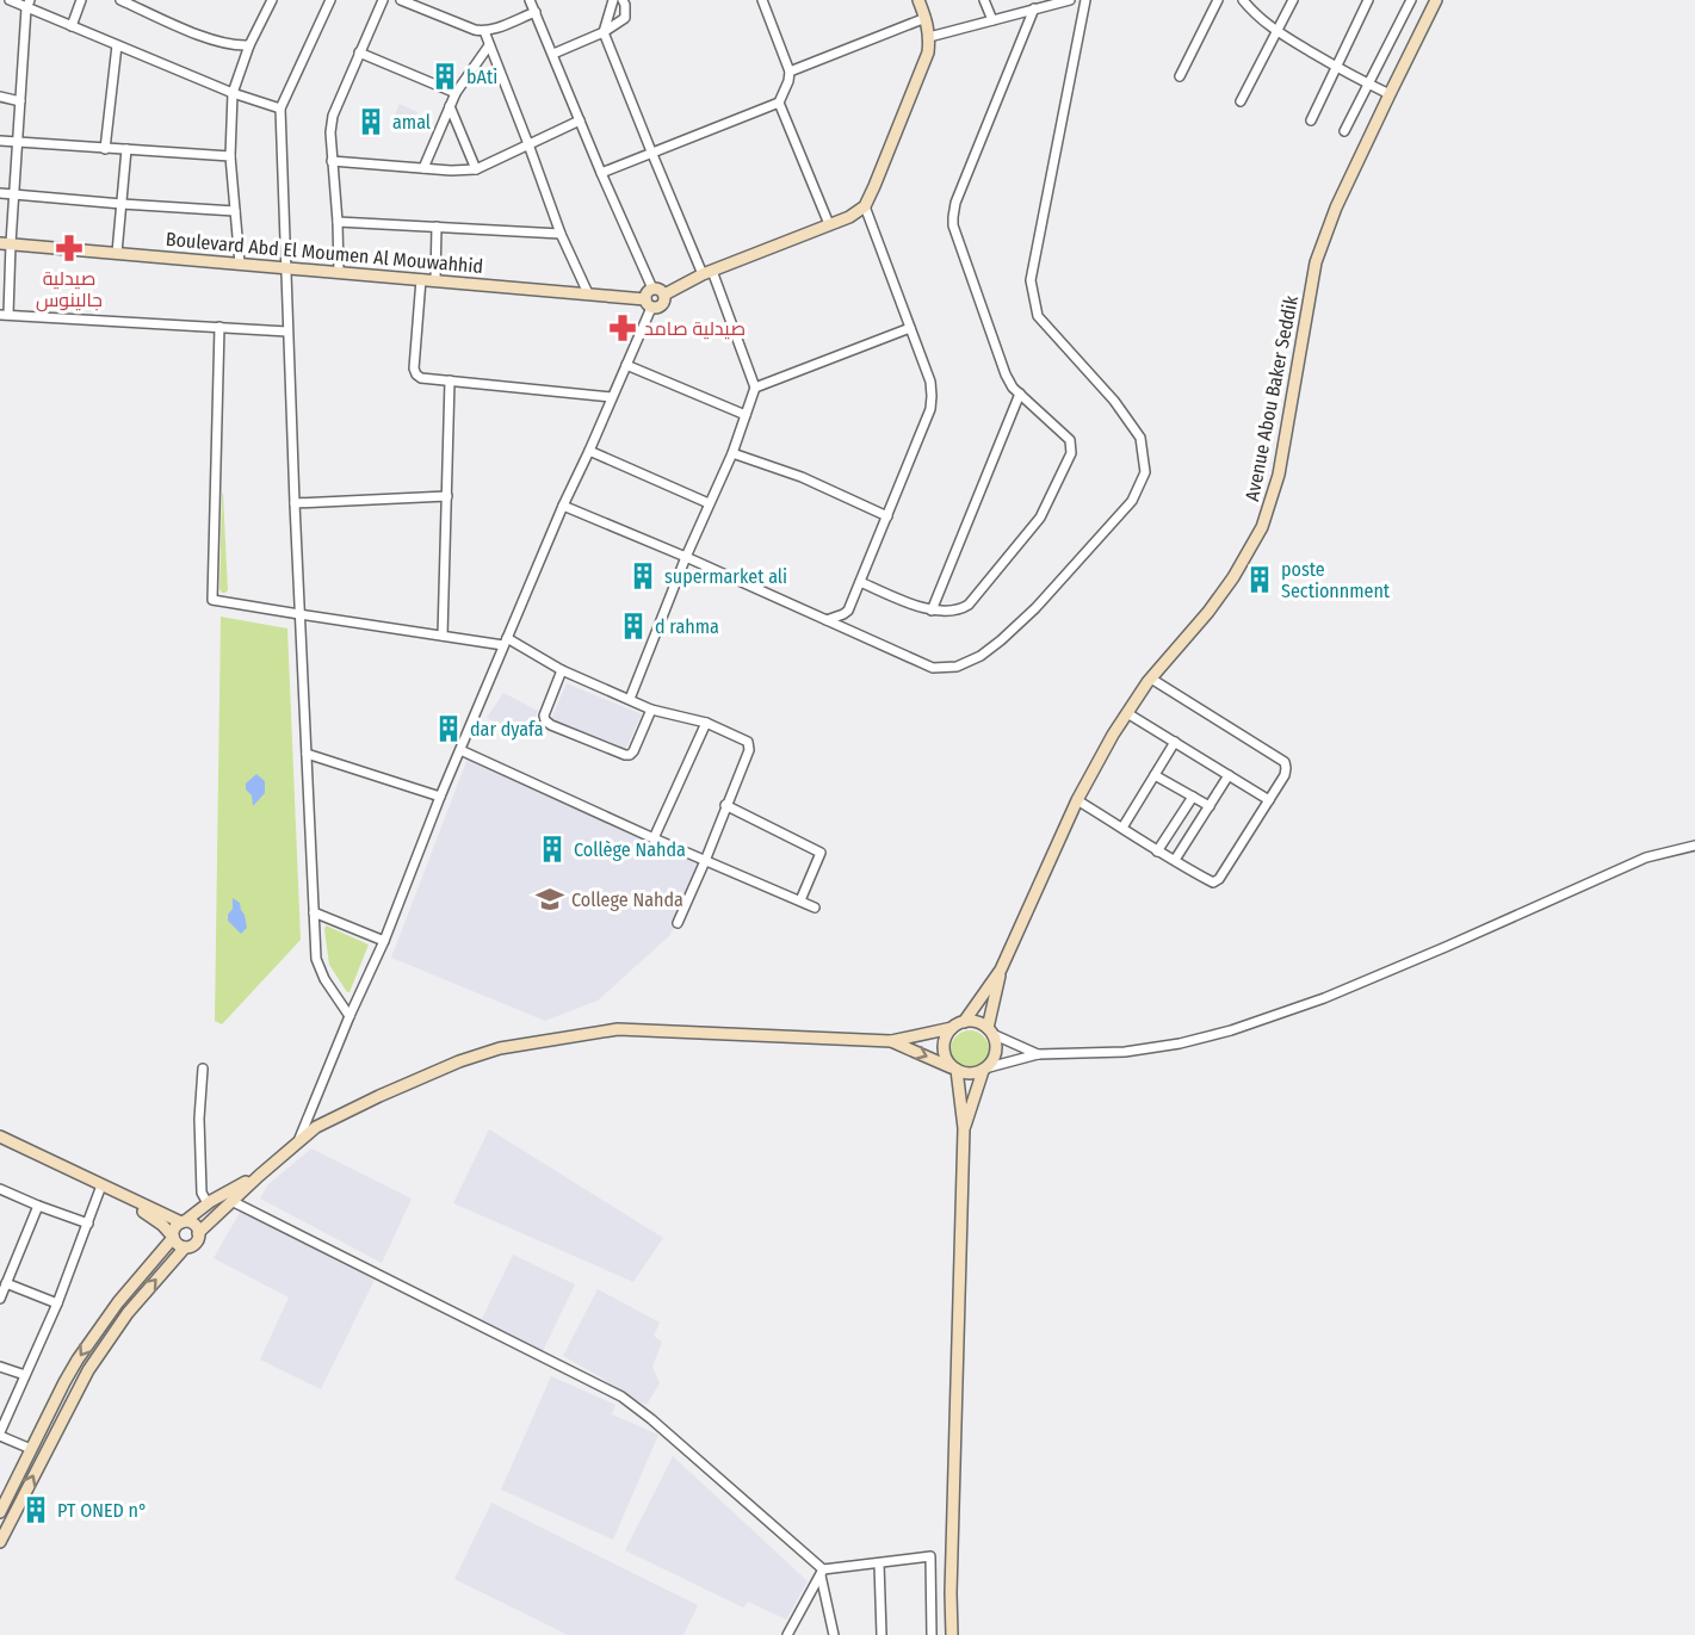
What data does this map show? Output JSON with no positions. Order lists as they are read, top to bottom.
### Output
{
  "streets": {
    "main road": ["Boulevard Abd El Moumen Al Mouwahhid", "Avenue Abou Baker Seddik"]
  },
  "places": {
    "building": [
      "bAti",
      "amal",
      "supermarket ali",
      "poste Sectionnment",
      "d rahma",
      "dar dyafa",
      "Collège Nahda",
      "PT ONED n°"
    ],
    "pharmacy": ["صيدلية جالينوس", "صيدلية صامد"],
    "school or university": ["College Nahda"]
  }
}
